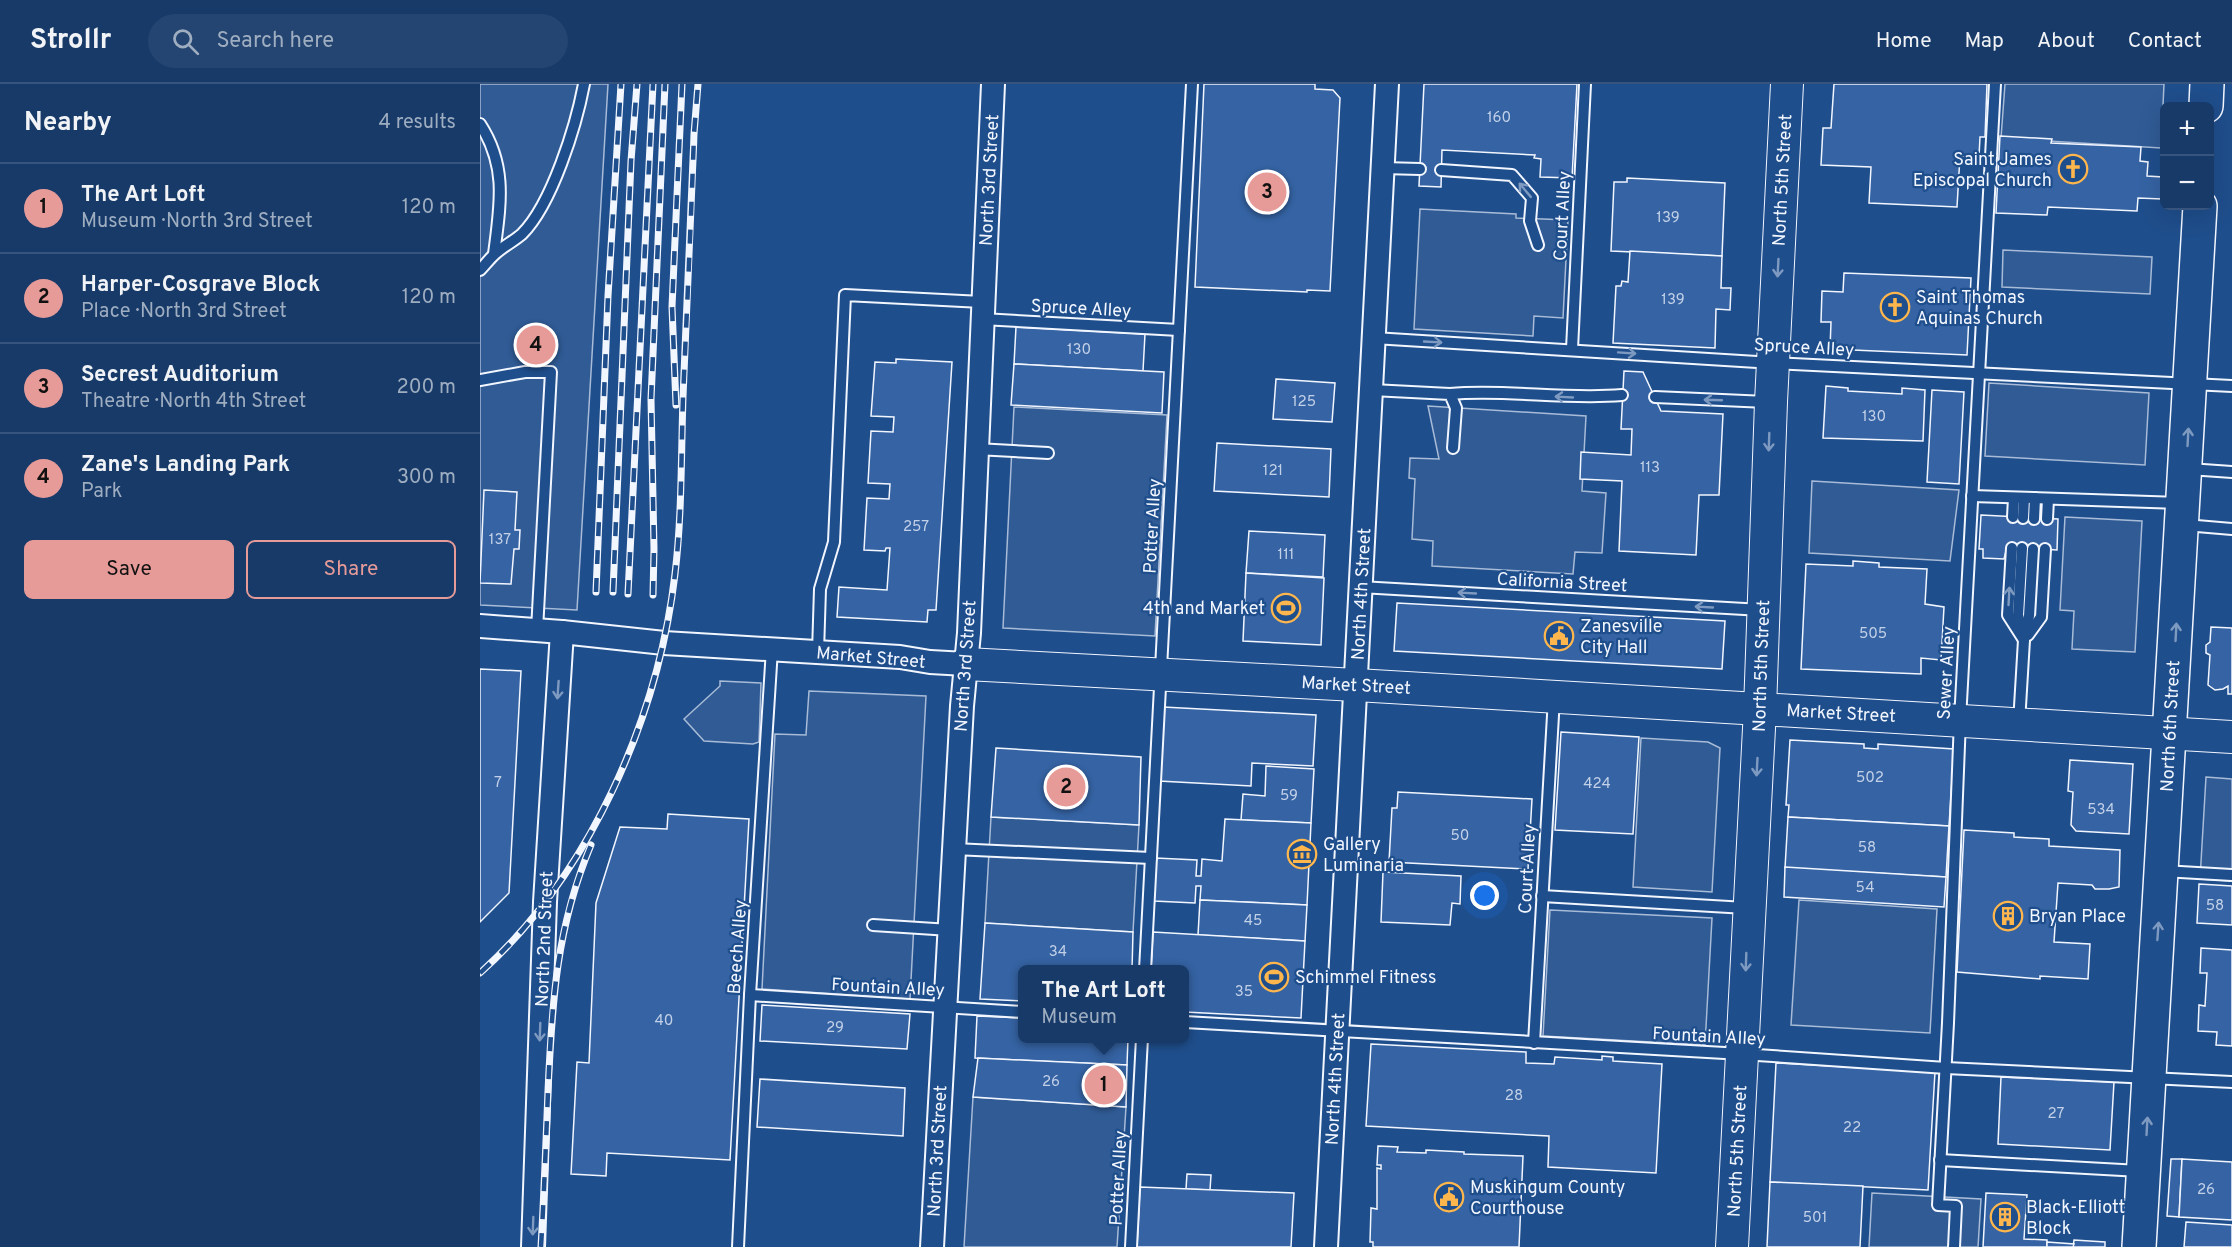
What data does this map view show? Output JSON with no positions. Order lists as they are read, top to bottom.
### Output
{
  "streets": {
    "main road": ["North 6th Street"],
    "street": [
      "North 3rd Street",
      "North 5th Street",
      "North 4th Street",
      "Market Street",
      "North 2nd Street"
    ],
    "lane": [
      "Court Alley",
      "Spruce Alley",
      "Potter Alley",
      "California Street",
      "Sewer Alley",
      "Beech Alley",
      "Fountain Alley"
    ]
  },
  "crossings": [
    ["North 3rd Street", "Spruce Alley"],
    ["North 3rd Street", "Market Street"],
    ["North 3rd Street", "Fountain Alley"],
    ["North 5th Street", "Spruce Alley"],
    ["North 5th Street", "California Street"],
    ["North 5th Street", "Market Street"],
    ["North 5th Street", "Fountain Alley"],
    ["Court Alley", "Spruce Alley"],
    ["Court Alley", "Market Street"],
    ["Court Alley", "Fountain Alley"],
    ["Spruce Alley", "Potter Alley"],
    ["Spruce Alley", "North 4th Street"],
    ["Spruce Alley", "Market Street"],
    ["Spruce Alley", "Sewer Alley"],
    ["Spruce Alley", "North 6th Street"],
    ["Potter Alley", "Market Street"],
    ["California Street", "North 4th Street"],
    ["North 4th Street", "Market Street"],
    ["North 4th Street", "Fountain Alley"],
    ["Market Street", "Sewer Alley"],
    ["Market Street", "North 6th Street"],
    ["Market Street", "North 2nd Street"],
    ["Market Street", "Beech Alley"],
    ["Sewer Alley", "Fountain Alley"],
    ["North 6th Street", "Fountain Alley"],
    ["Beech Alley", "Fountain Alley"]
  ],
  "one_way": [
    "North 5th Street",
    "California Street",
    "North 6th Street",
    "North 2nd Street"
  ],
  "places": {
    "church": ["Saint James Episcopal Church", "Saint Thomas Aquinas Church"],
    "sports": ["4th and Market", "Schimmel Fitness"],
    "public building": ["Zanesville City Hall", "Muskingum County Courthouse"],
    "museum": ["Gallery Luminaria"],
    "building": ["Bryan Place", "Black-Elliott Block"]
  },
  "house_numbers": [
    "160",
    "139",
    "139",
    "130",
    "125",
    "130",
    "113",
    "121",
    "257",
    "137",
    "111",
    "505",
    "502",
    "7",
    "424",
    "59",
    "534",
    "50",
    "58",
    "54",
    "58",
    "45",
    "34",
    "35",
    "40",
    "29",
    "26",
    "28",
    "27",
    "22",
    "26",
    "501"
  ],
  "page": {
    "header": "Strollr",
    "search": "Search here",
    "nav": [
      "Home",
      "Map",
      "About",
      "Contact"
    ],
    "heading": ["Nearby", "4 results"],
    "map_buttons": ["+", "−"],
    "list": [
      {
        "mark": "1",
        "name": "The Art Loft",
        "note": "Museum · North 3rd Street",
        "value": "120 m"
      },
      {
        "mark": "2",
        "name": "Harper-Cosgrave Block",
        "note": "Place · North 3rd Street",
        "value": "120 m"
      },
      {
        "mark": "3",
        "name": "Secrest Auditorium",
        "note": "Theatre · North 4th Street",
        "value": "200 m"
      },
      {
        "mark": "4",
        "name": "Zane's Landing Park",
        "note": "Park",
        "value": "300 m"
      }
    ],
    "pins": [
      "3",
      "4",
      "2",
      "1"
    ],
    "buttons": ["Save", "Share"],
    "popup": ["The Art Loft", "Museum"]
  }
}
